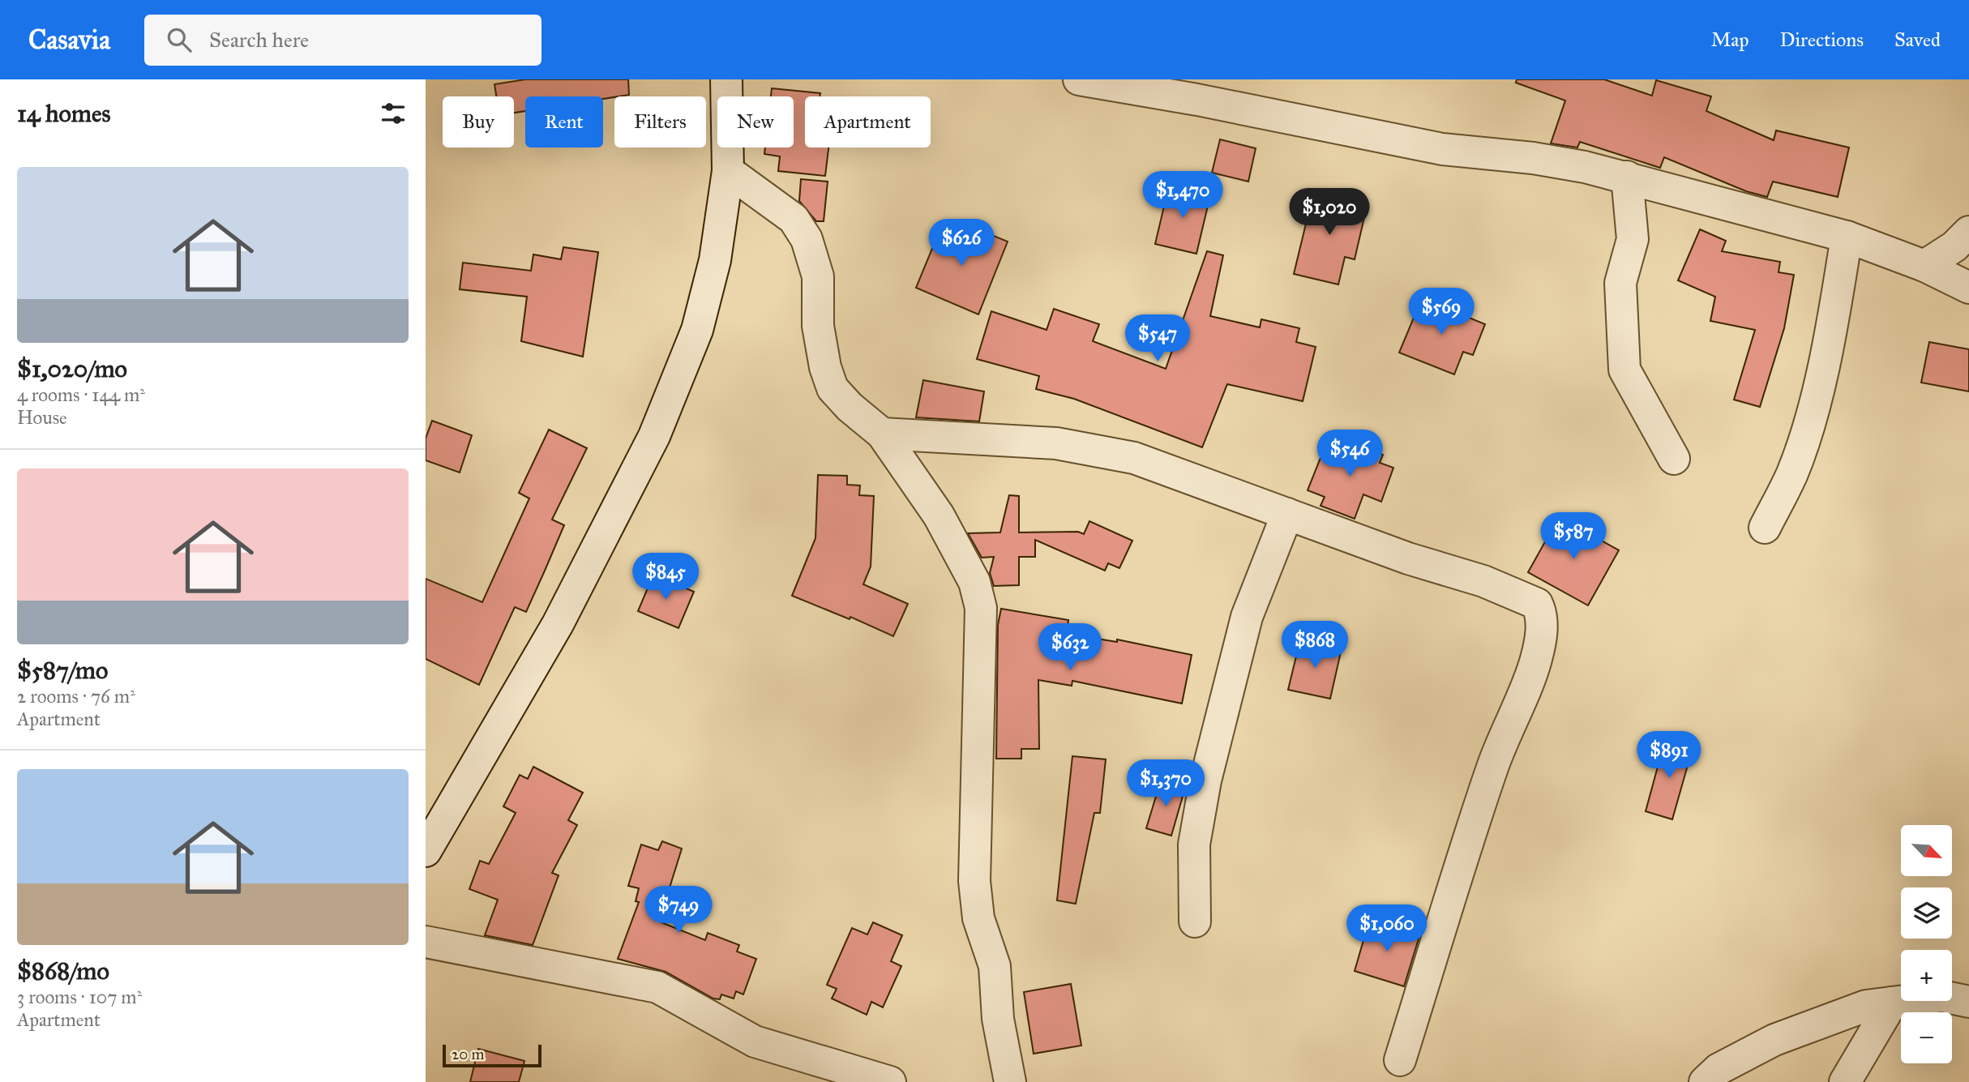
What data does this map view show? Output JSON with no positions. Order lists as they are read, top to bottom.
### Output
{
  "scale_bar": "20 m",
  "north": "bottom right",
  "page": {
    "header": "Casavia",
    "search": "Search here",
    "nav": ["Map", "Directions", "Saved"],
    "heading": "14 homes",
    "chip": [
      "Buy",
      "Rent",
      "Filters",
      "New",
      "Apartment"
    ],
    "list": [
      {
        "name": "$1,020/mo",
        "note": "4 rooms · 144 m² · House"
      },
      {
        "name": "$587/mo",
        "note": "2 rooms · 76 m² · Apartment"
      },
      {
        "name": "$868/mo",
        "note": "3 rooms · 107 m² · Apartment"
      }
    ],
    "price": [
      "$1,470",
      "$1,020",
      "$626",
      "$569",
      "$547",
      "$546",
      "$587",
      "$845",
      "$868",
      "$632",
      "$891",
      "$1,370",
      "$749",
      "$1,060"
    ],
    "map_buttons": ["+", "−"],
    "scale": "20 m"
  }
}
